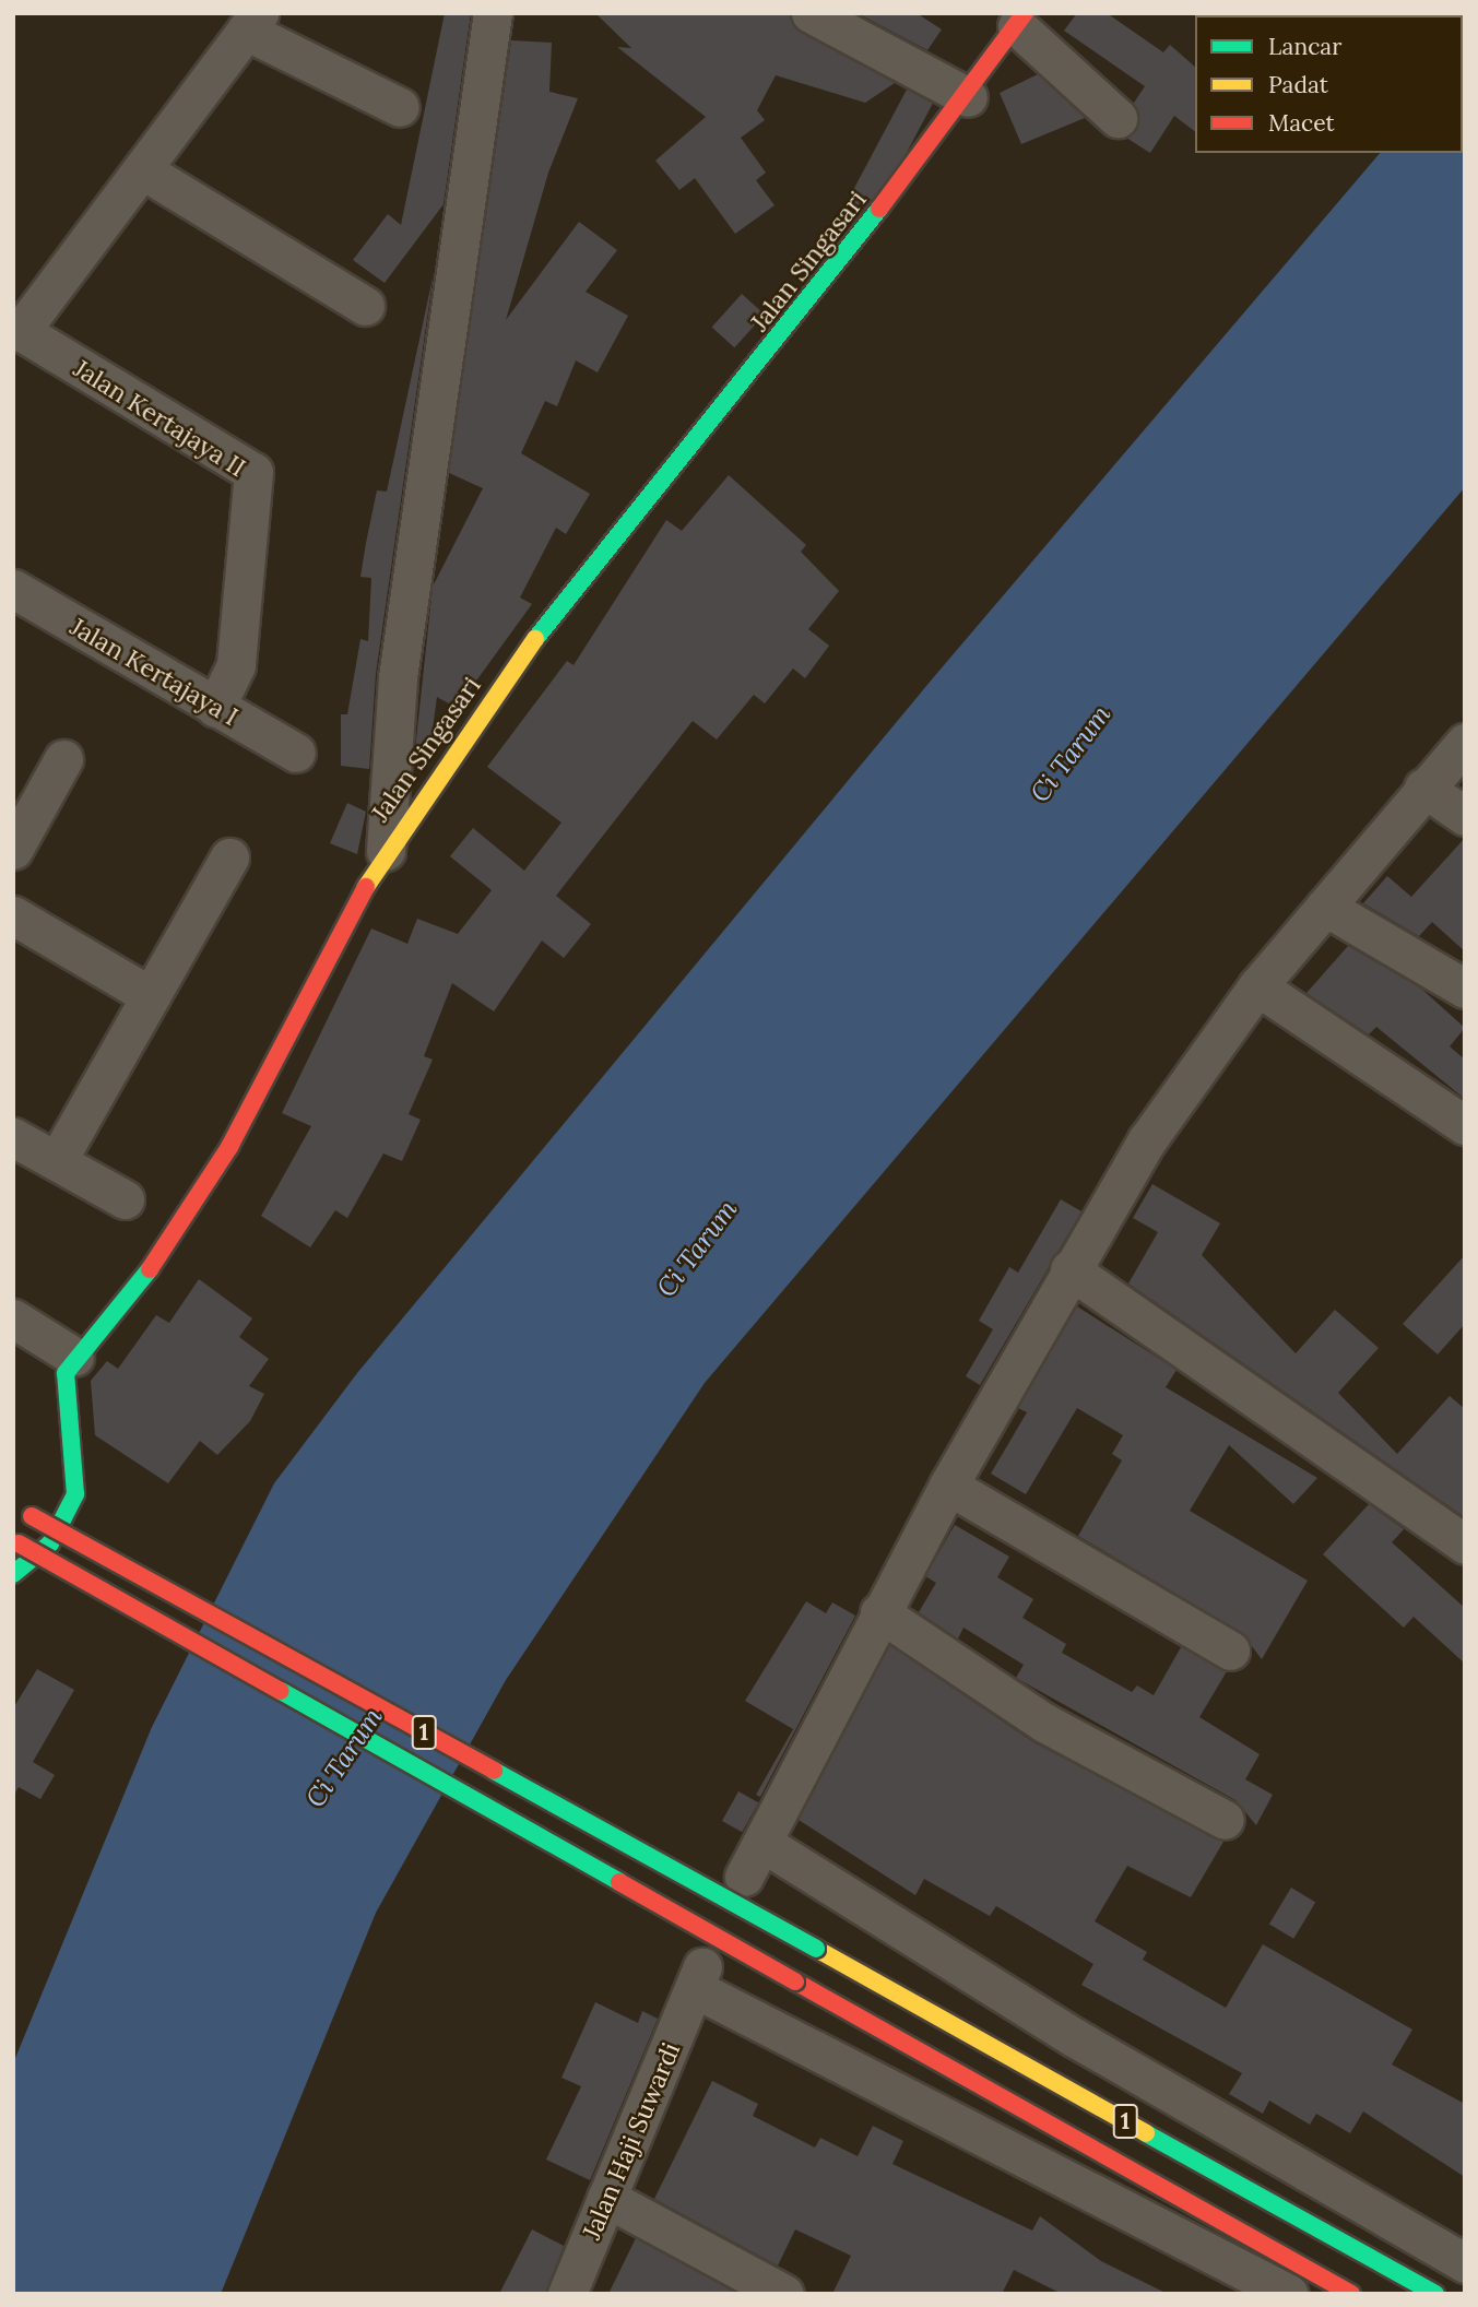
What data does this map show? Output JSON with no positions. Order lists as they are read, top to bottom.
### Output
{
  "streets": {
    "main road": ["Jalan Singasari", "1"],
    "street": ["Jalan Kertajaya II", "Jalan Kertajaya I", "Jalan Haji Suwardi"]
  },
  "crossings": [
    ["Jalan Kertajaya II", "Jalan Kertajaya I"]
  ],
  "water": ["Ci Tarum"],
  "legend": ["Lancar", "Padat", "Macet"]
}
